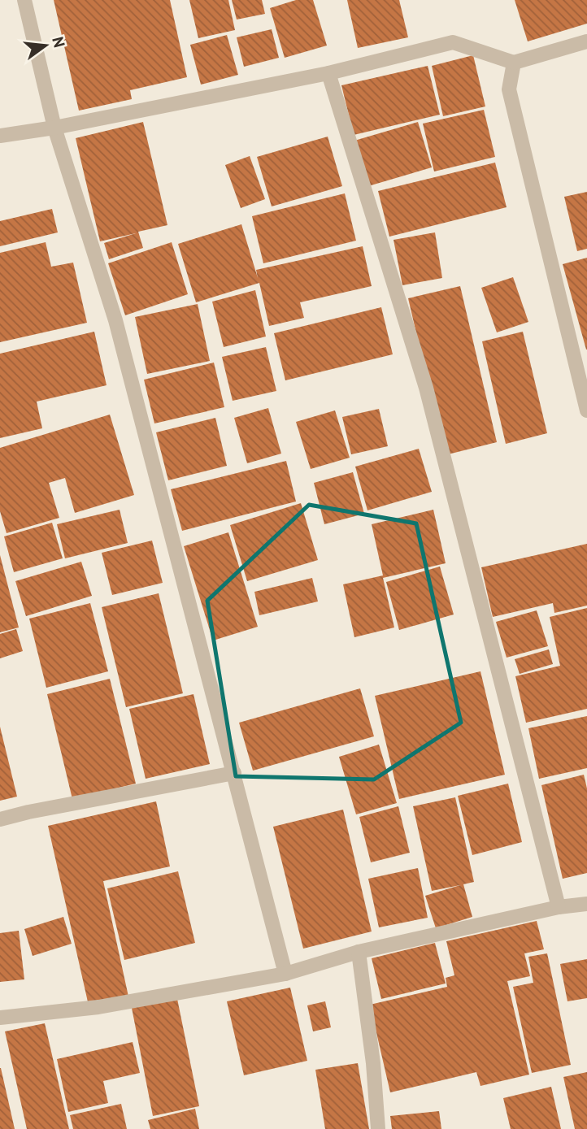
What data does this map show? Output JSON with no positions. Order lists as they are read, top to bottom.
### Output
{
  "north": "right"
}
